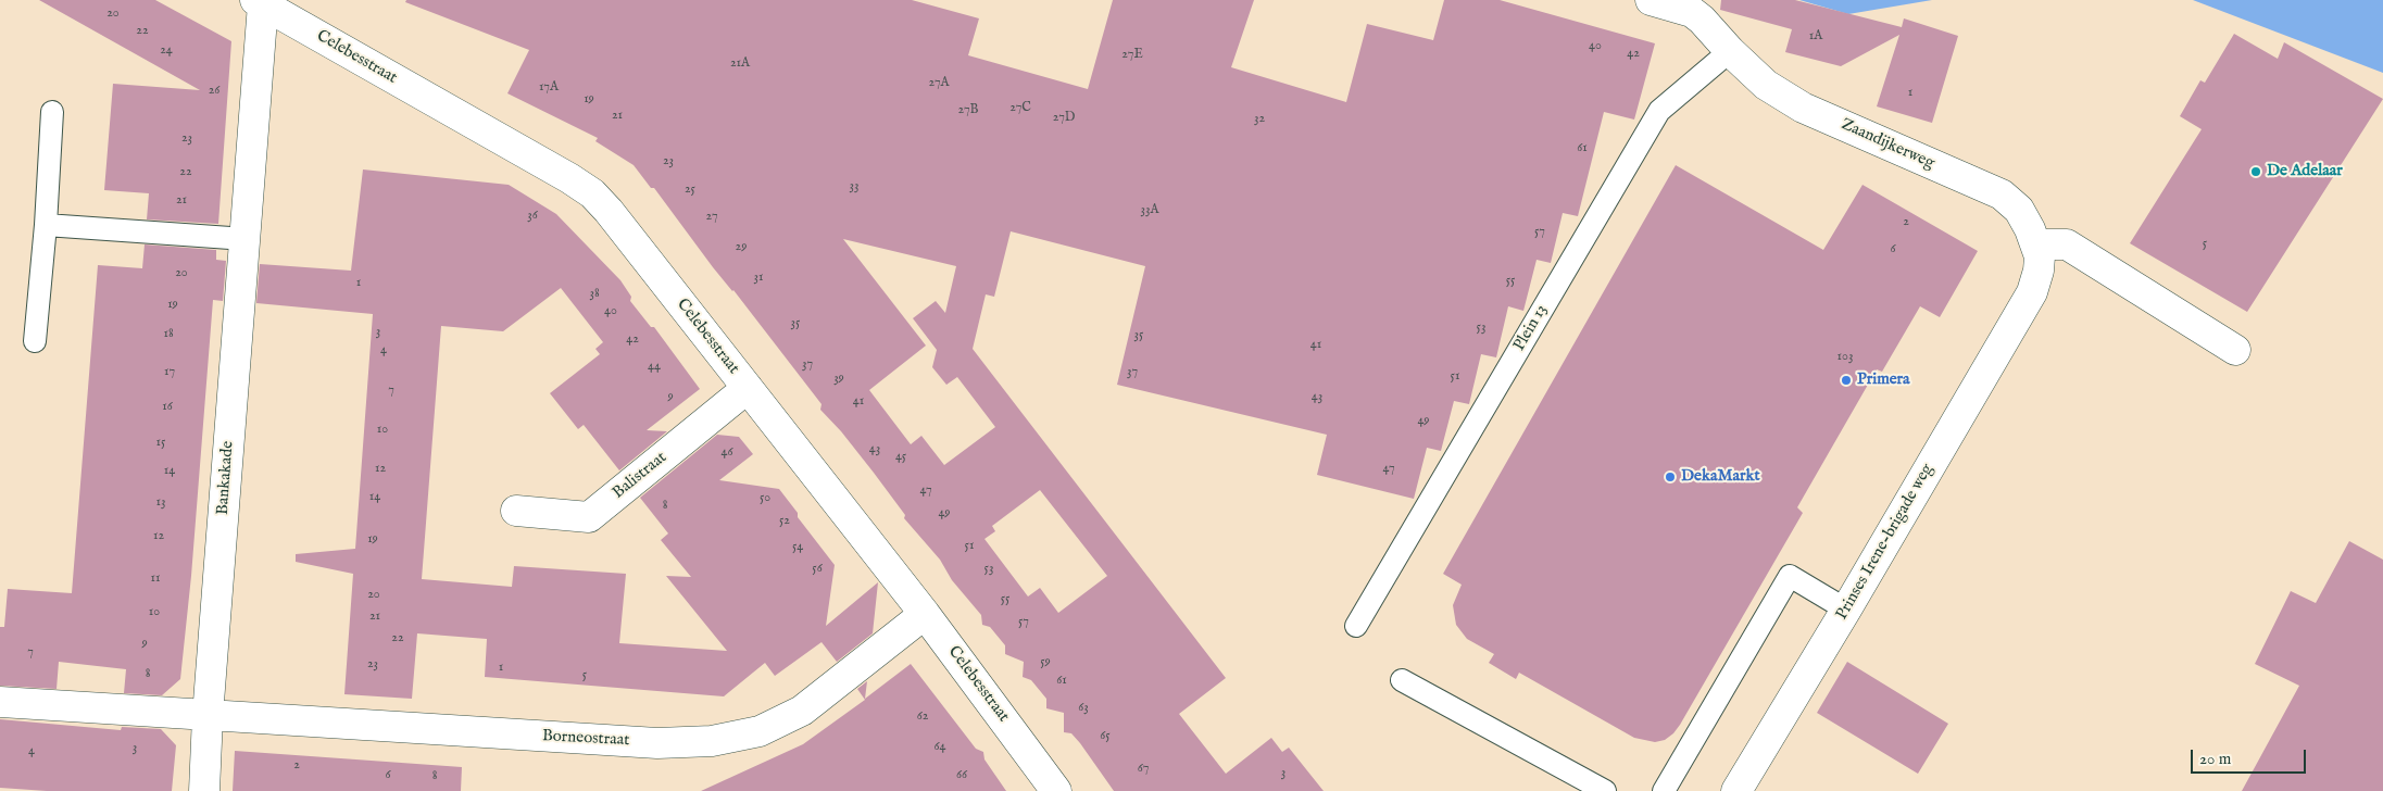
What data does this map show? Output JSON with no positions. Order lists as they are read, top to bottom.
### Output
{
  "streets": {
    "street": [
      "Celebesstraat",
      "Zaandijkerweg",
      "Balistraat",
      "Bankakade",
      "Prinses Irene-brigade weg",
      "Borneostraat"
    ],
    "lane": ["Plein 13"]
  },
  "crossings": [
    ["Celebesstraat", "Balistraat"],
    ["Celebesstraat", "Bankakade"],
    ["Celebesstraat", "Borneostraat"],
    ["Zaandijkerweg", "Plein 13"],
    ["Zaandijkerweg", "Prinses Irene-brigade weg"],
    ["Bankakade", "Borneostraat"]
  ],
  "places": ["De Adelaar", "Primera", "DekaMarkt"],
  "house_numbers": [
    "20",
    "22",
    "1A",
    "40",
    "24",
    "42",
    "27E",
    "21A",
    "27A",
    "17A",
    "26",
    "1",
    "19",
    "27C",
    "27B",
    "21",
    "27D",
    "32",
    "23",
    "61",
    "23",
    "22",
    "33",
    "25",
    "21",
    "33A",
    "36",
    "27",
    "2",
    "57",
    "5",
    "29",
    "6",
    "20",
    "31",
    "55",
    "1",
    "38",
    "19",
    "40",
    "35",
    "53",
    "3",
    "18",
    "35",
    "42",
    "41",
    "4",
    "103",
    "37",
    "44",
    "17",
    "37",
    "51",
    "39",
    "7",
    "9",
    "43",
    "41",
    "16",
    "49",
    "10",
    "15",
    "43",
    "46",
    "45",
    "12",
    "47",
    "14",
    "47",
    "14",
    "50",
    "13",
    "8",
    "49",
    "52",
    "12",
    "19",
    "51",
    "54",
    "56",
    "53",
    "11",
    "20",
    "55",
    "10",
    "21",
    "57",
    "22",
    "9",
    "7",
    "59",
    "23",
    "1",
    "8",
    "5",
    "61",
    "63",
    "62",
    "65",
    "64",
    "3",
    "4",
    "2",
    "67",
    "3",
    "6",
    "66",
    "8"
  ],
  "scale_bar": "20 m"
}
